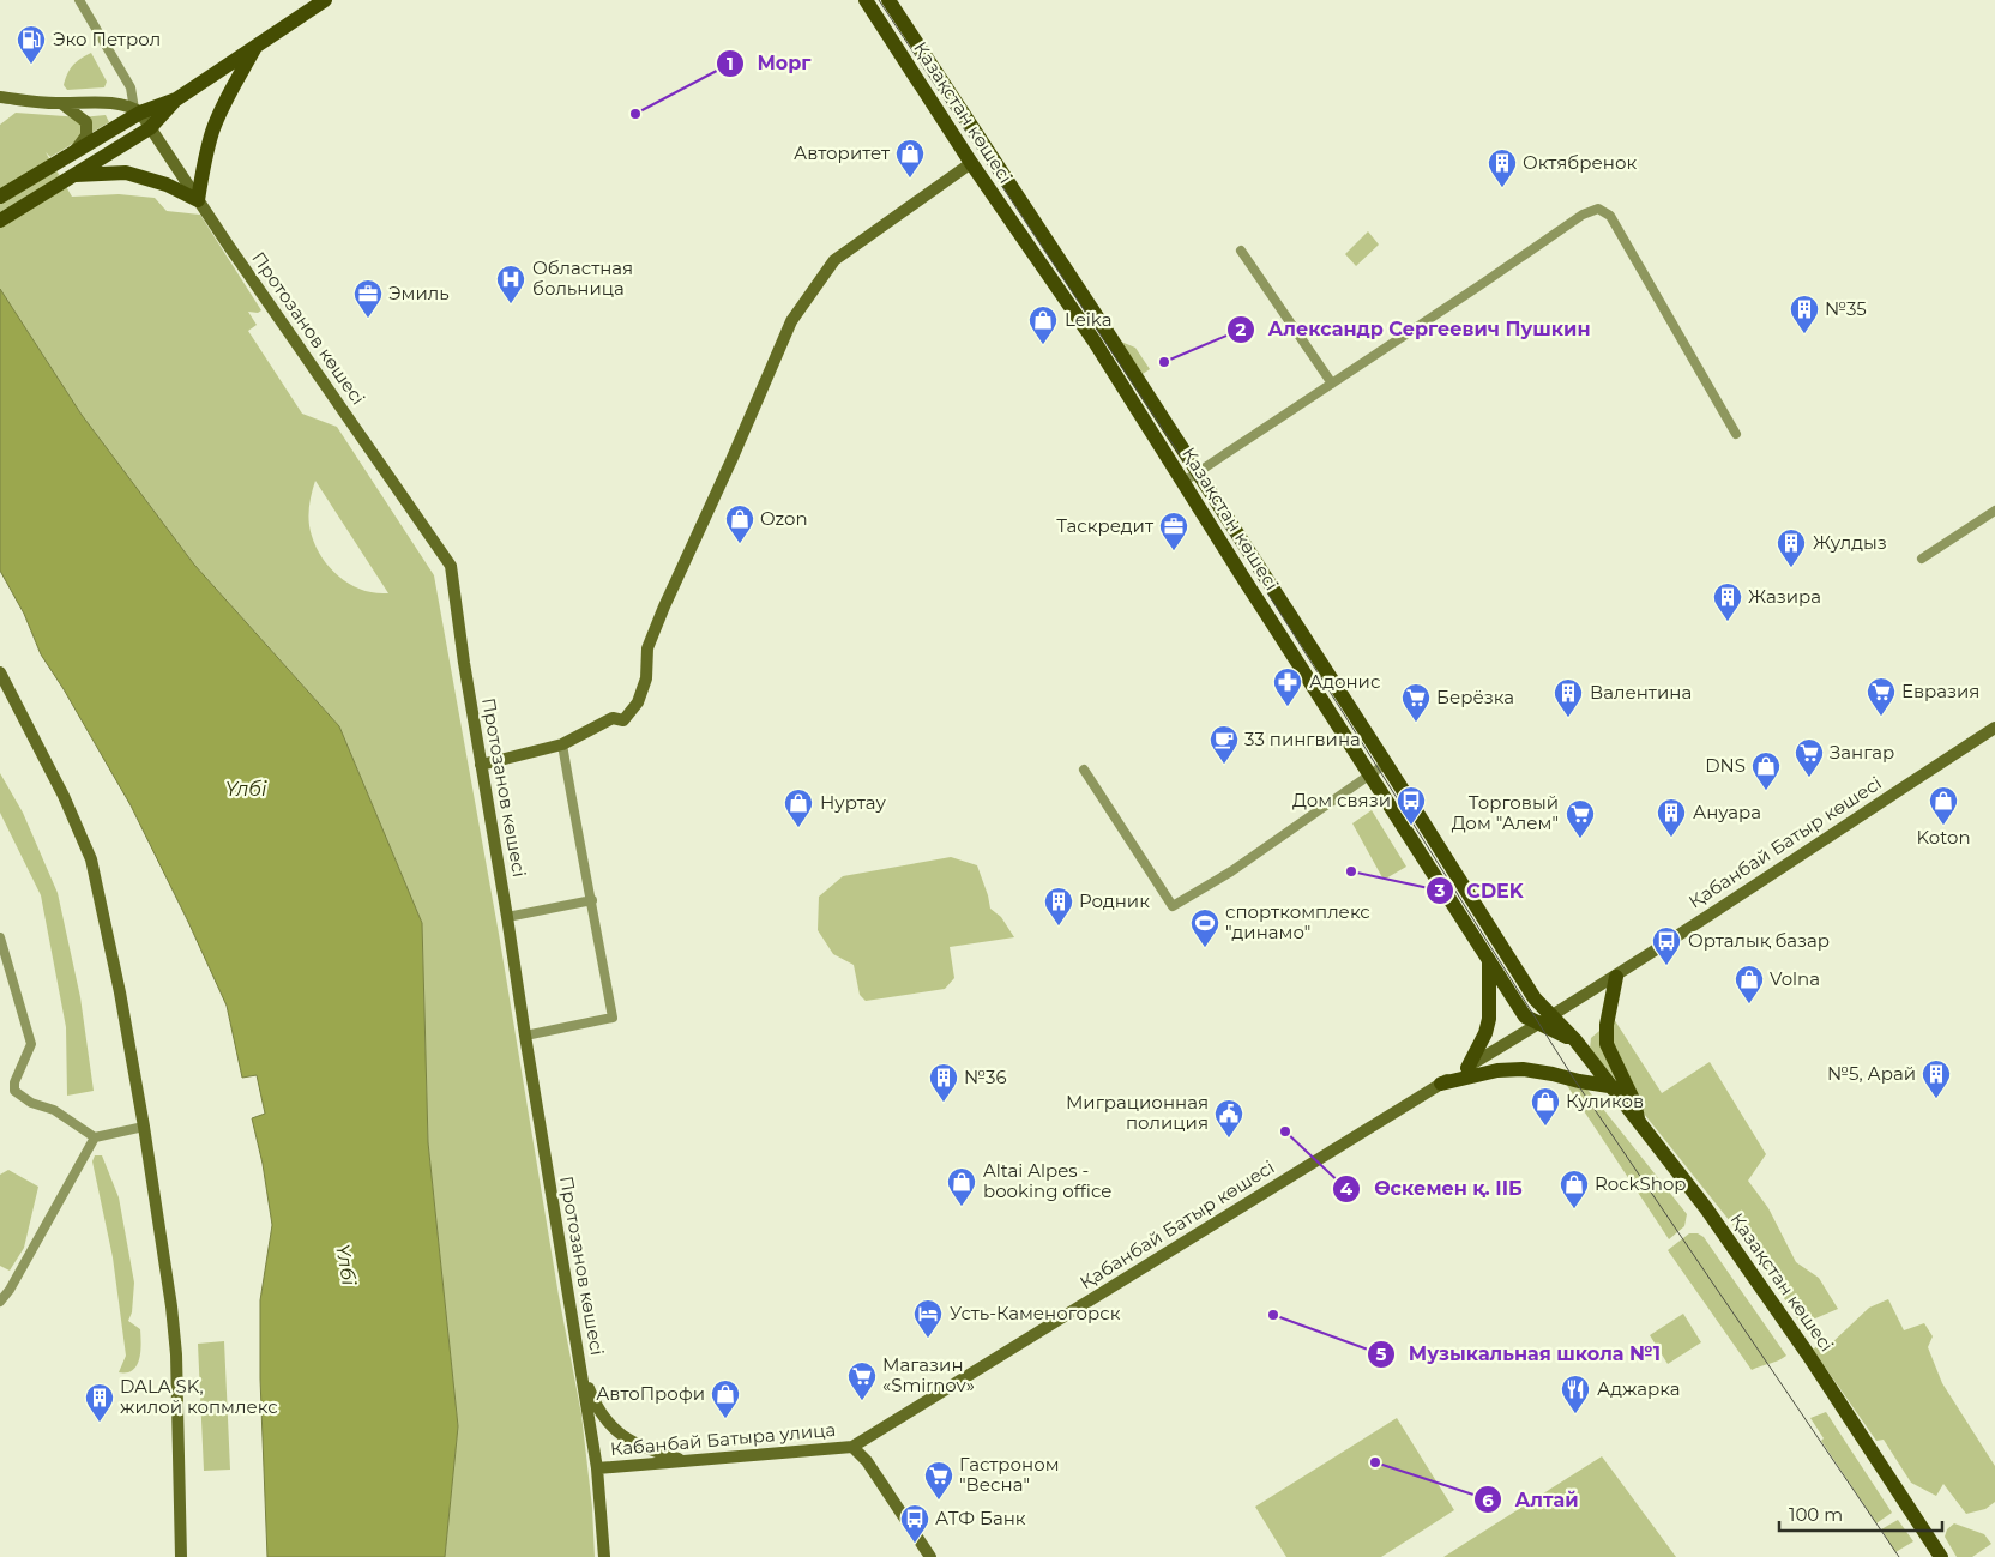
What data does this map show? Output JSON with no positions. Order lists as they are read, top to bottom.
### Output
{
  "streets": {
    "main road": ["Қазақстан көшесі"],
    "street": ["Протозанов көшесі", "Қабанбай Батыр көшесі", "Кабанбай Батыра улица"]
  },
  "crossings": [
    ["Қазақстан көшесі", "Қабанбай Батыр көшесі"],
    ["Протозанов көшесі", "Кабанбай Батыра улица"],
    ["Қабанбай Батыр көшесі", "Кабанбай Батыра улица"]
  ],
  "water": ["Үлбі"],
  "places": {
    "fuel station": ["Эко Петрол"],
    "other": [
      "Морг",
      "Александр Сергеевич Пушкин",
      "CDEK",
      "Өскемен қ. ІІБ",
      "Музыкальная школа №1",
      "Алтай"
    ],
    "shop": [
      "Авторитет",
      "Leika",
      "Ozon",
      "DNS",
      "Koton",
      "Нуртау",
      "Volna",
      "Куликов",
      "Altai Alpes - booking office",
      "RockShop",
      "АвтоПрофи"
    ],
    "building": [
      "Октябренок",
      "№35",
      "Жулдыз",
      "Жазира",
      "Валентина",
      "Ануара",
      "Родник",
      "№5, Арай",
      "№36",
      "DALA SK, жилой копмлекс"
    ],
    "hospital": ["Областная больница"],
    "office": ["Эмиль", "Таскредит"],
    "pharmacy": ["Адонис"],
    "supermarket": [
      "Евразия",
      "Берёзка",
      "Зангар",
      "Торговый Дом \"Алем\"",
      "Магазин «Smirnov»",
      "Гастроном \"Весна\""
    ],
    "cafe": ["33 пингвина"],
    "bus stop": ["Дом связи", "Орталық базар", "АТФ Банк"],
    "sports": ["спорткомплекс \"динамо\""],
    "public building": ["Миграционная полиция"],
    "hotel": ["Усть-Каменогорск"],
    "restaurant": ["Аджарка"]
  },
  "scale_bar": "100 m"
}
